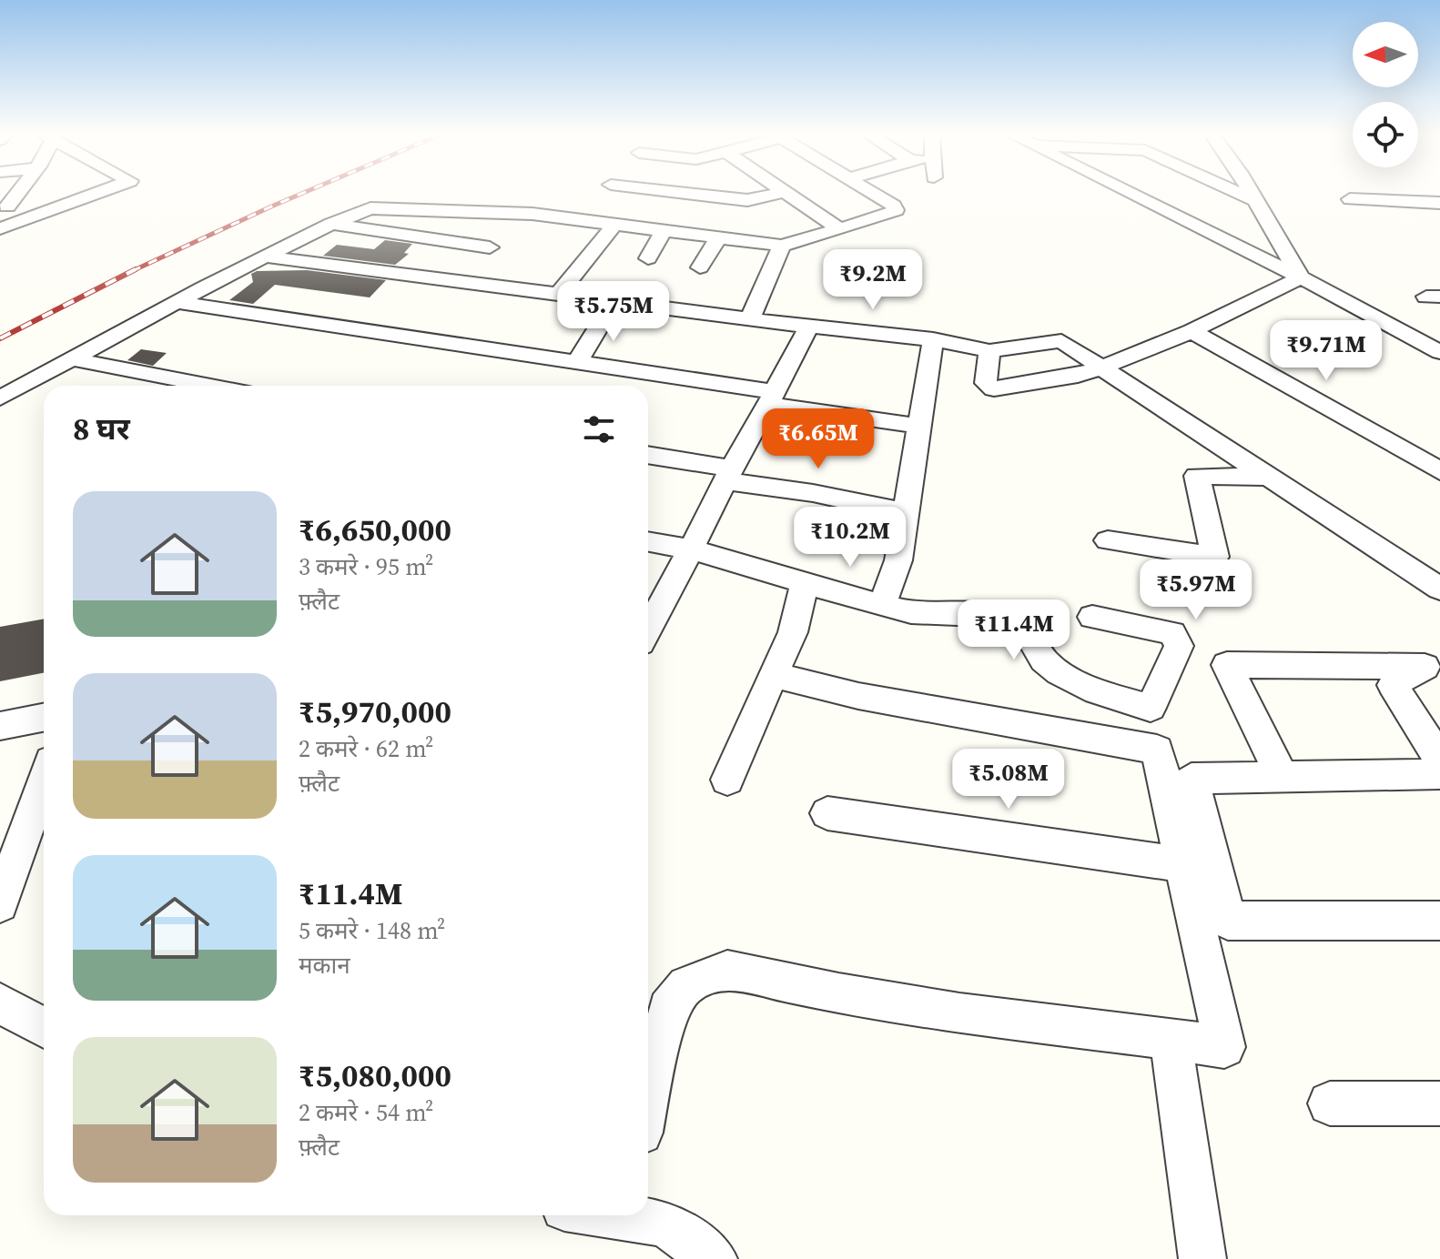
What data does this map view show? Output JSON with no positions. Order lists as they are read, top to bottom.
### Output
{
  "north": "left",
  "page": {
    "price": [
      "₹9.2M",
      "₹5.75M",
      "₹9.71M",
      "₹6.65M",
      "₹10.2M",
      "₹5.97M",
      "₹11.4M",
      "₹5.08M"
    ],
    "heading": "8 घर",
    "list": [
      {
        "name": "₹6,650,000",
        "note": "3 कमरे · 95 m² · फ़्लैट"
      },
      {
        "name": "₹5,970,000",
        "note": "2 कमरे · 62 m² · फ़्लैट"
      },
      {
        "name": "₹11.4M",
        "note": "5 कमरे · 148 m² · मकान"
      },
      {
        "name": "₹5,080,000",
        "note": "2 कमरे · 54 m² · फ़्लैट"
      }
    ]
  }
}
